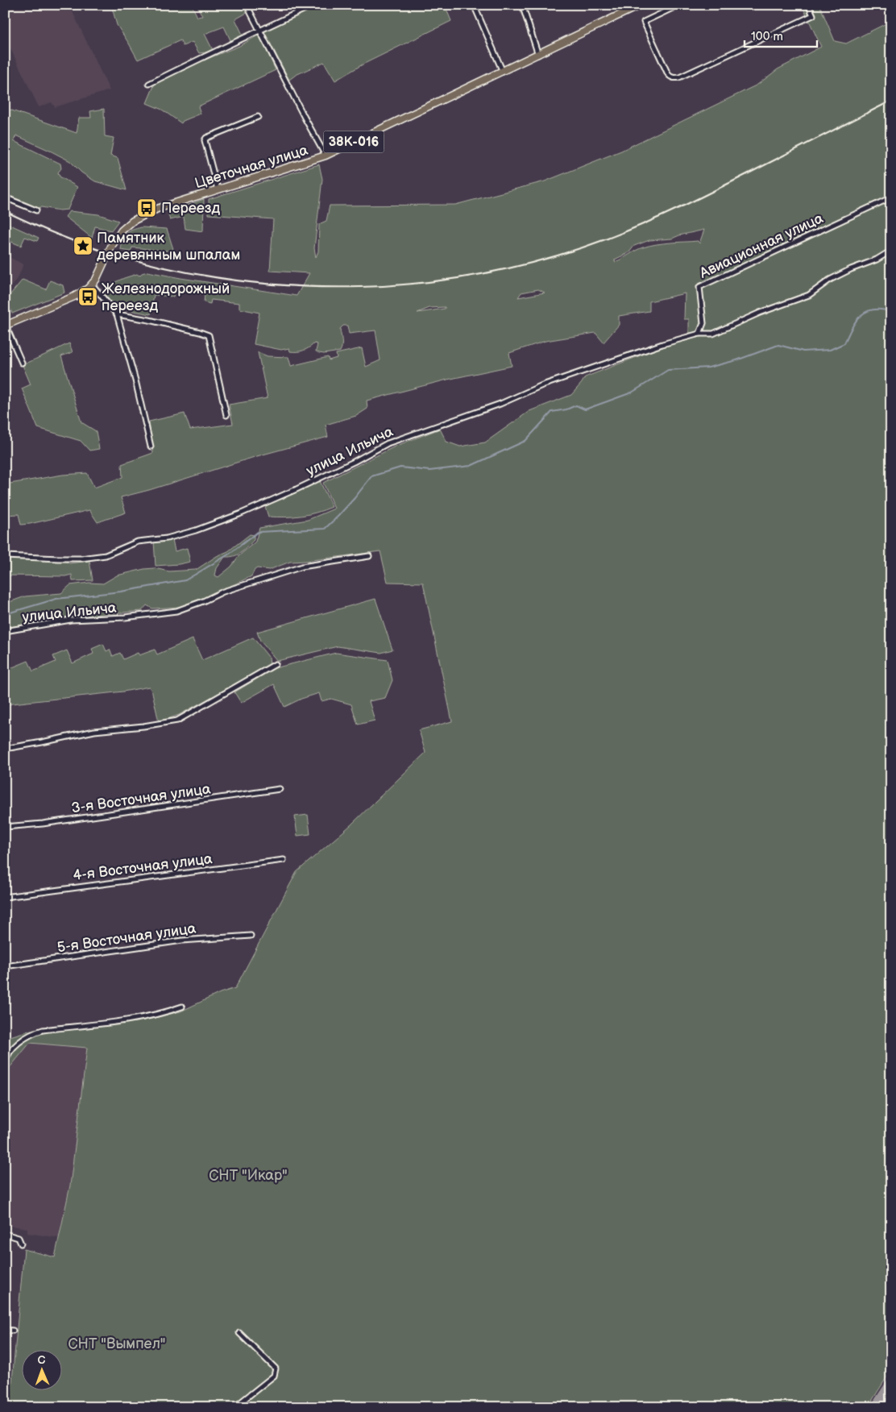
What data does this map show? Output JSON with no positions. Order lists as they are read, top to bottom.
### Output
{
  "streets": {
    "main road": ["38К-016", "Цветочная улица"],
    "street": [
      "Авиационная улица",
      "улица Ильича",
      "3-я Восточная улица",
      "4-я Восточная улица",
      "5-я Восточная улица"
    ]
  },
  "crossings": [
    ["Авиационная улица", "улица Ильича"]
  ],
  "parks": ["СНТ \"Икар\"", "СНТ \"Вымпел\""],
  "places": {
    "bus stop": ["Переезд", "Железнодорожный переезд"],
    "place": ["Памятник деревянным шпалам"]
  },
  "scale_bar": "100 m",
  "north": "top"
}
